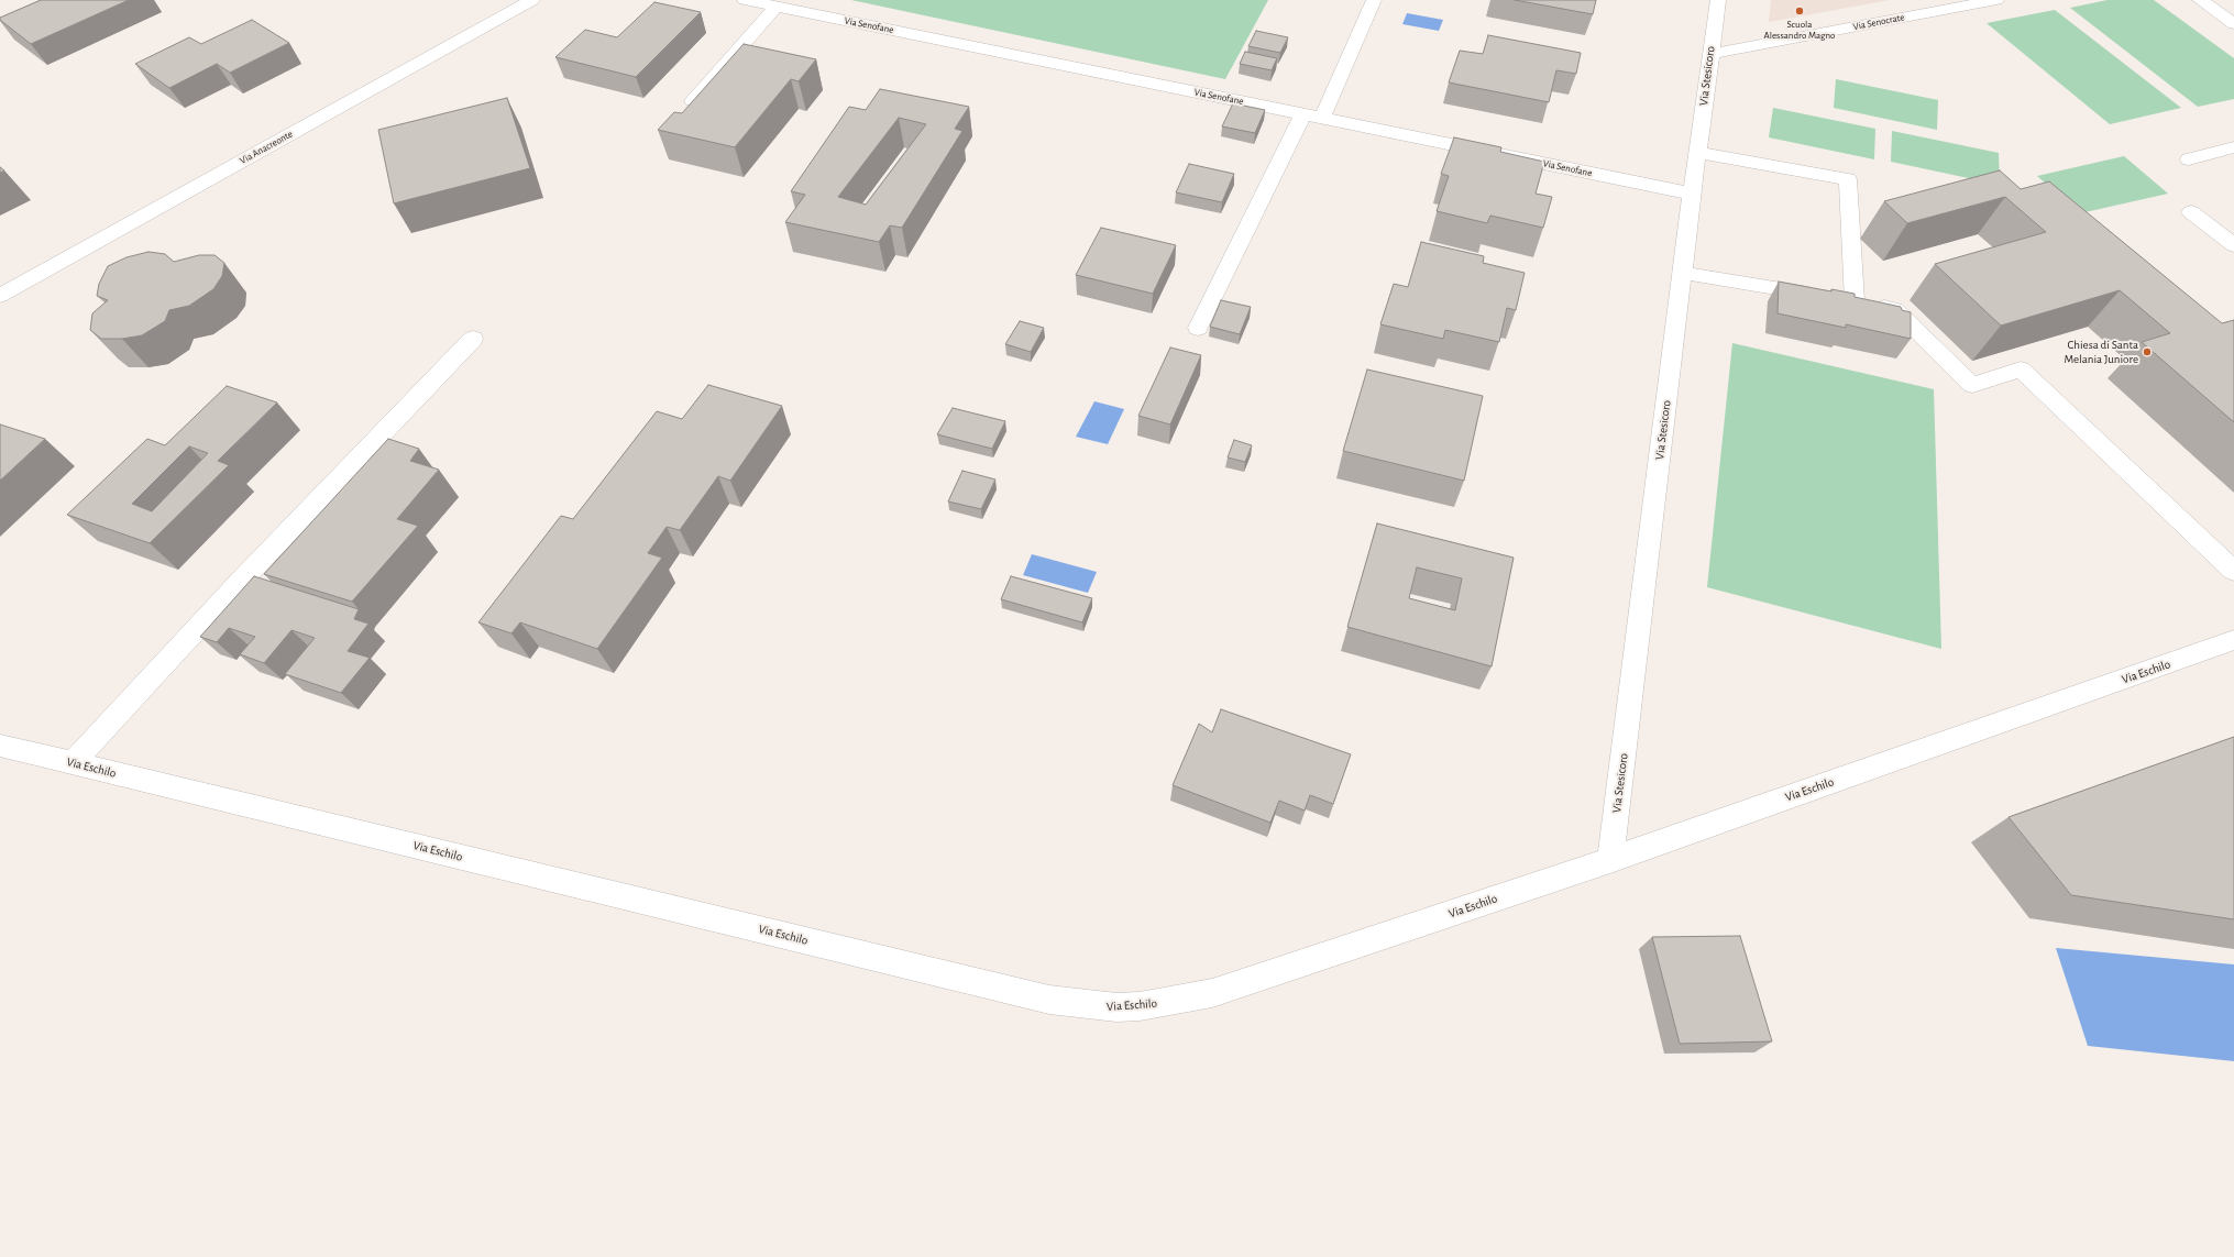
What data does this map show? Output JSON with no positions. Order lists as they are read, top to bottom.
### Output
{
  "streets": {
    "street": [
      "Via Senocrate",
      "Via Senofane",
      "Via Stesicoro",
      "Via Anacreonte",
      "Via Eschilo"
    ]
  },
  "crossings": [
    ["Via Senocrate", "Via Stesicoro"],
    ["Via Senofane", "Via Stesicoro"],
    ["Via Stesicoro", "Via Eschilo"]
  ],
  "places": ["Scuola Alessandro Magno", "Chiesa di Santa Melania Juniore"]
}
